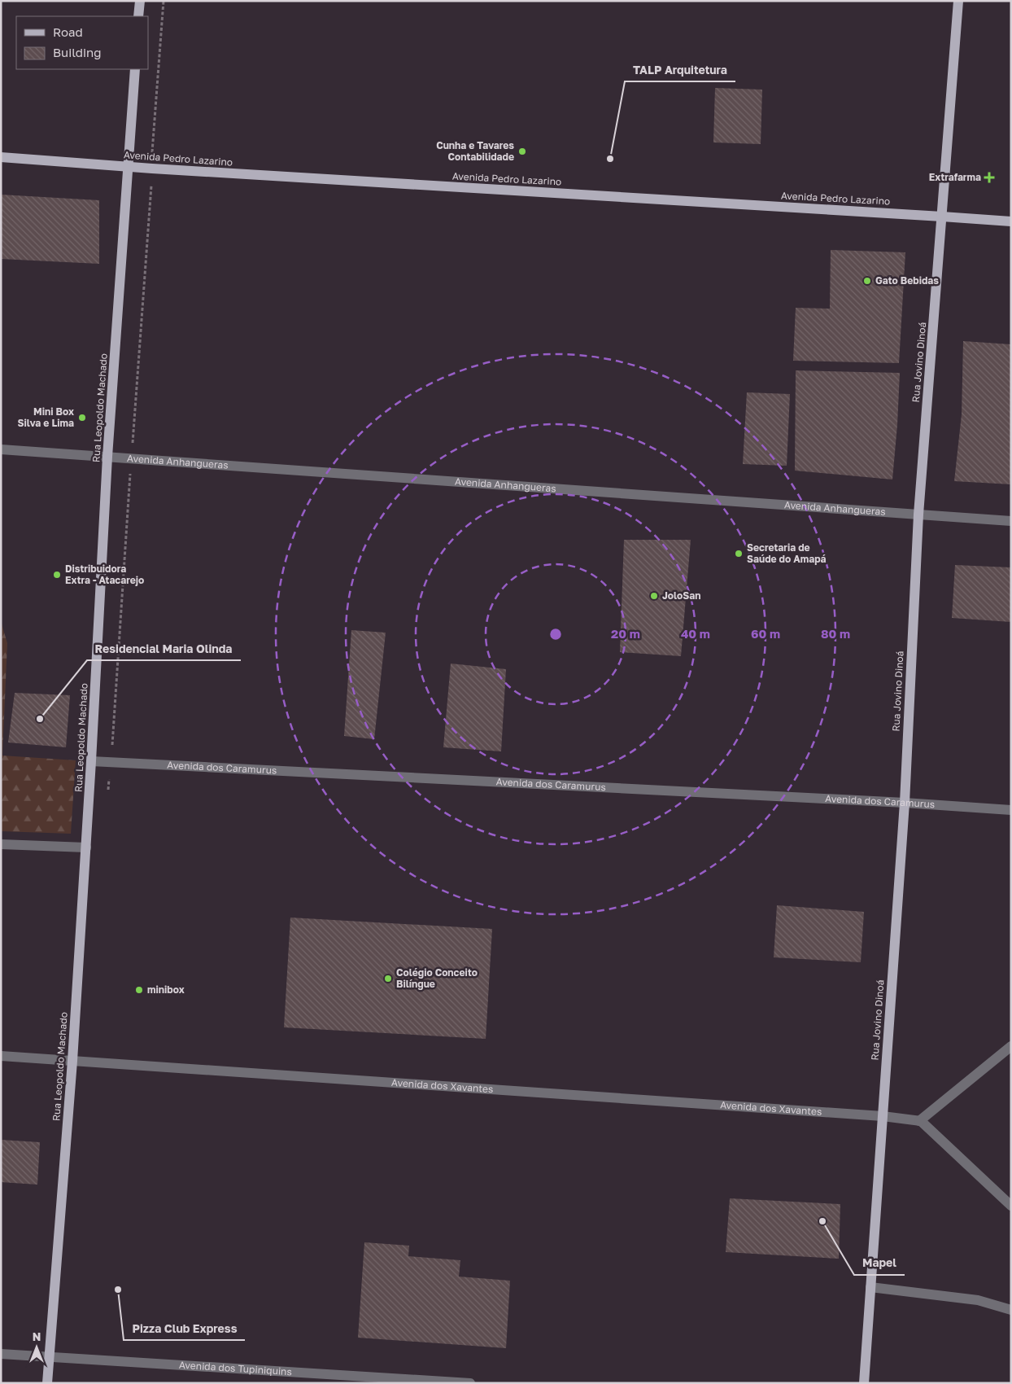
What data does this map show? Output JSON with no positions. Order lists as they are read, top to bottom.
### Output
{
  "streets": {
    "main road": ["Avenida Pedro Lazarino", "Rua Jovino Dinoá", "Rua Leopoldo Machado"],
    "street": [
      "Avenida Anhangueras",
      "Avenida dos Caramurus",
      "Avenida dos Xavantes",
      "Avenida dos Tupiniquins"
    ]
  },
  "crossings": [
    ["Avenida Pedro Lazarino", "Rua Jovino Dinoá"],
    ["Avenida Pedro Lazarino", "Rua Leopoldo Machado"],
    ["Rua Jovino Dinoá", "Avenida Anhangueras"],
    ["Rua Jovino Dinoá", "Avenida dos Caramurus"],
    ["Rua Jovino Dinoá", "Avenida dos Xavantes"],
    ["Rua Leopoldo Machado", "Avenida Anhangueras"],
    ["Rua Leopoldo Machado", "Avenida dos Caramurus"],
    ["Rua Leopoldo Machado", "Avenida dos Xavantes"],
    ["Rua Leopoldo Machado", "Avenida dos Tupiniquins"]
  ],
  "places": {
    "other": [
      "Cunha e Tavares Contabilidade",
      "TALP Arquitetura",
      "Gato Bebidas",
      "Mini Box Silva e Lima",
      "Secretaria de Saúde do Amapá",
      "Distribuidora Extra - Atacarejo",
      "JoloSan",
      "Residencial Maria Olinda",
      "Colégio Conceito Bilíngue",
      "minibox",
      "Mapel",
      "Pizza Club Express"
    ],
    "health": ["Extrafarma"]
  },
  "legend": ["Road", "Building"],
  "north": "top",
  "rings": [
    "20 m",
    "40 m",
    "60 m",
    "80 m"
  ]
}
